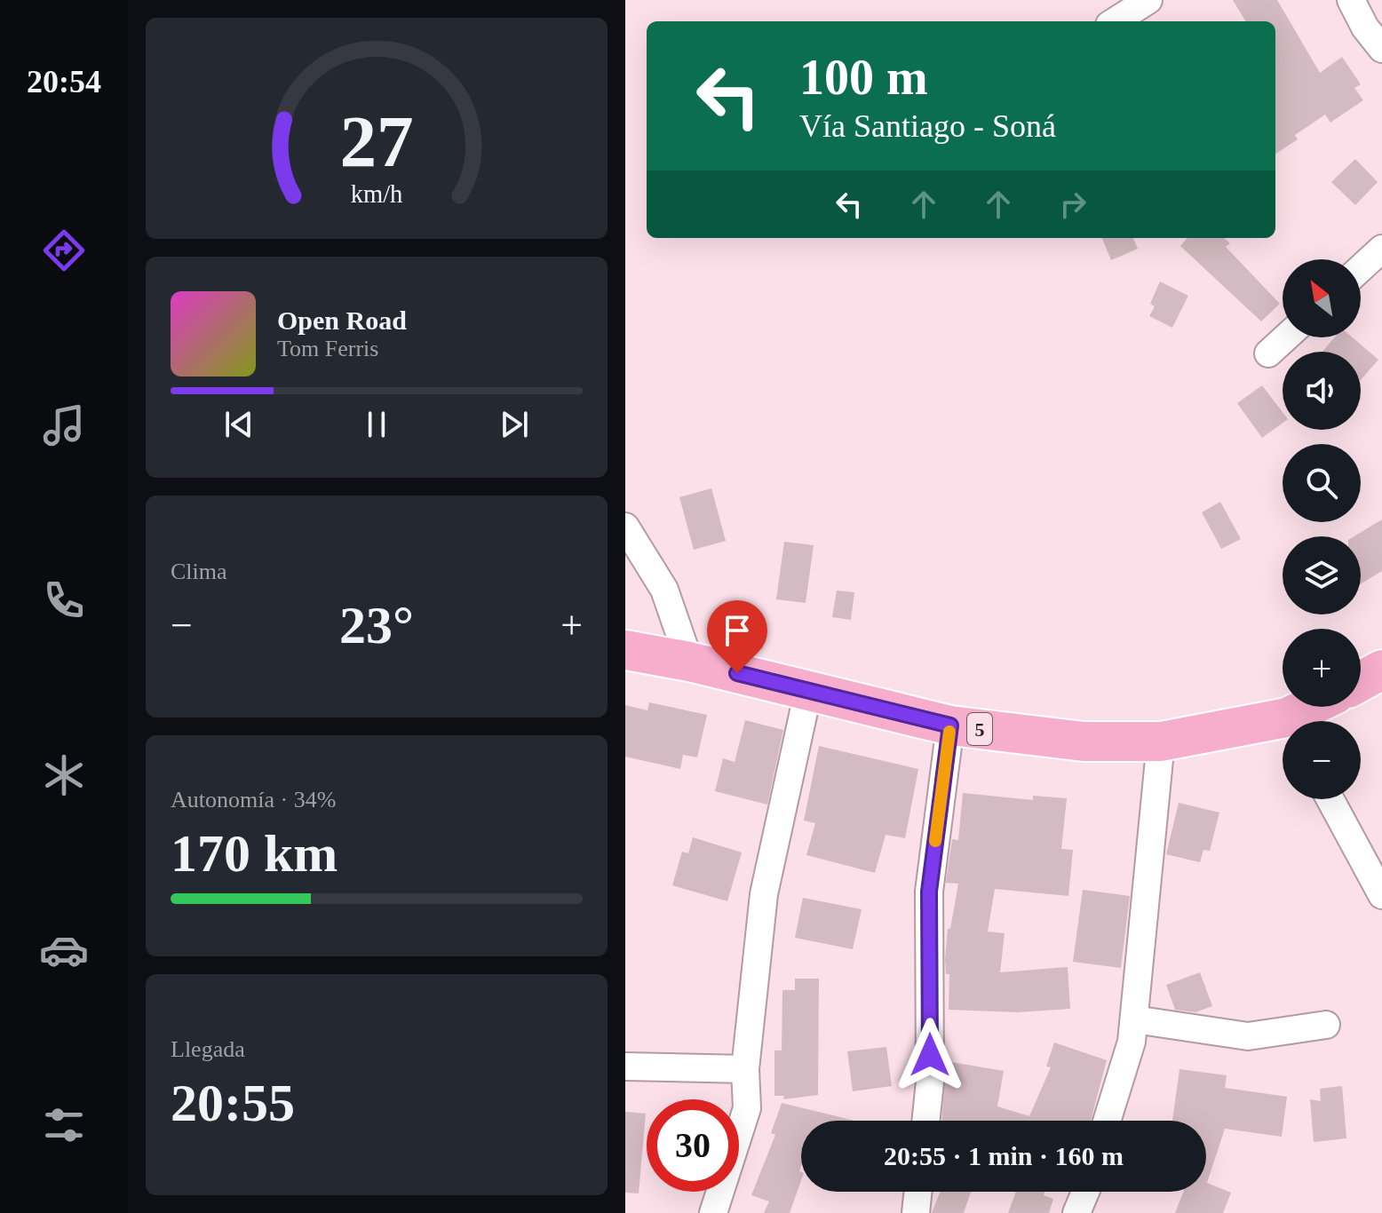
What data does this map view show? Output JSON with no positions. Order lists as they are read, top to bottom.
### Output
{
  "streets": {
    "main road": ["5"]
  },
  "north": "top left",
  "page": {
    "tabs": "20:54",
    "turn": ["100 m", "Vía Santiago - Soná"],
    "map_buttons": ["+", "−"],
    "song": ["Open Road", "Tom Ferris"],
    "tile": [
      "Clima",
      ["Autonomía · 34%", "170 km"],
      ["Llegada", "20:55"]
    ],
    "heat": ["−", "23°", "+"],
    "limit": "30",
    "trip": "20:55 · 1 min · 160 m",
    "gauge": ["27", "km/h"]
  }
}
